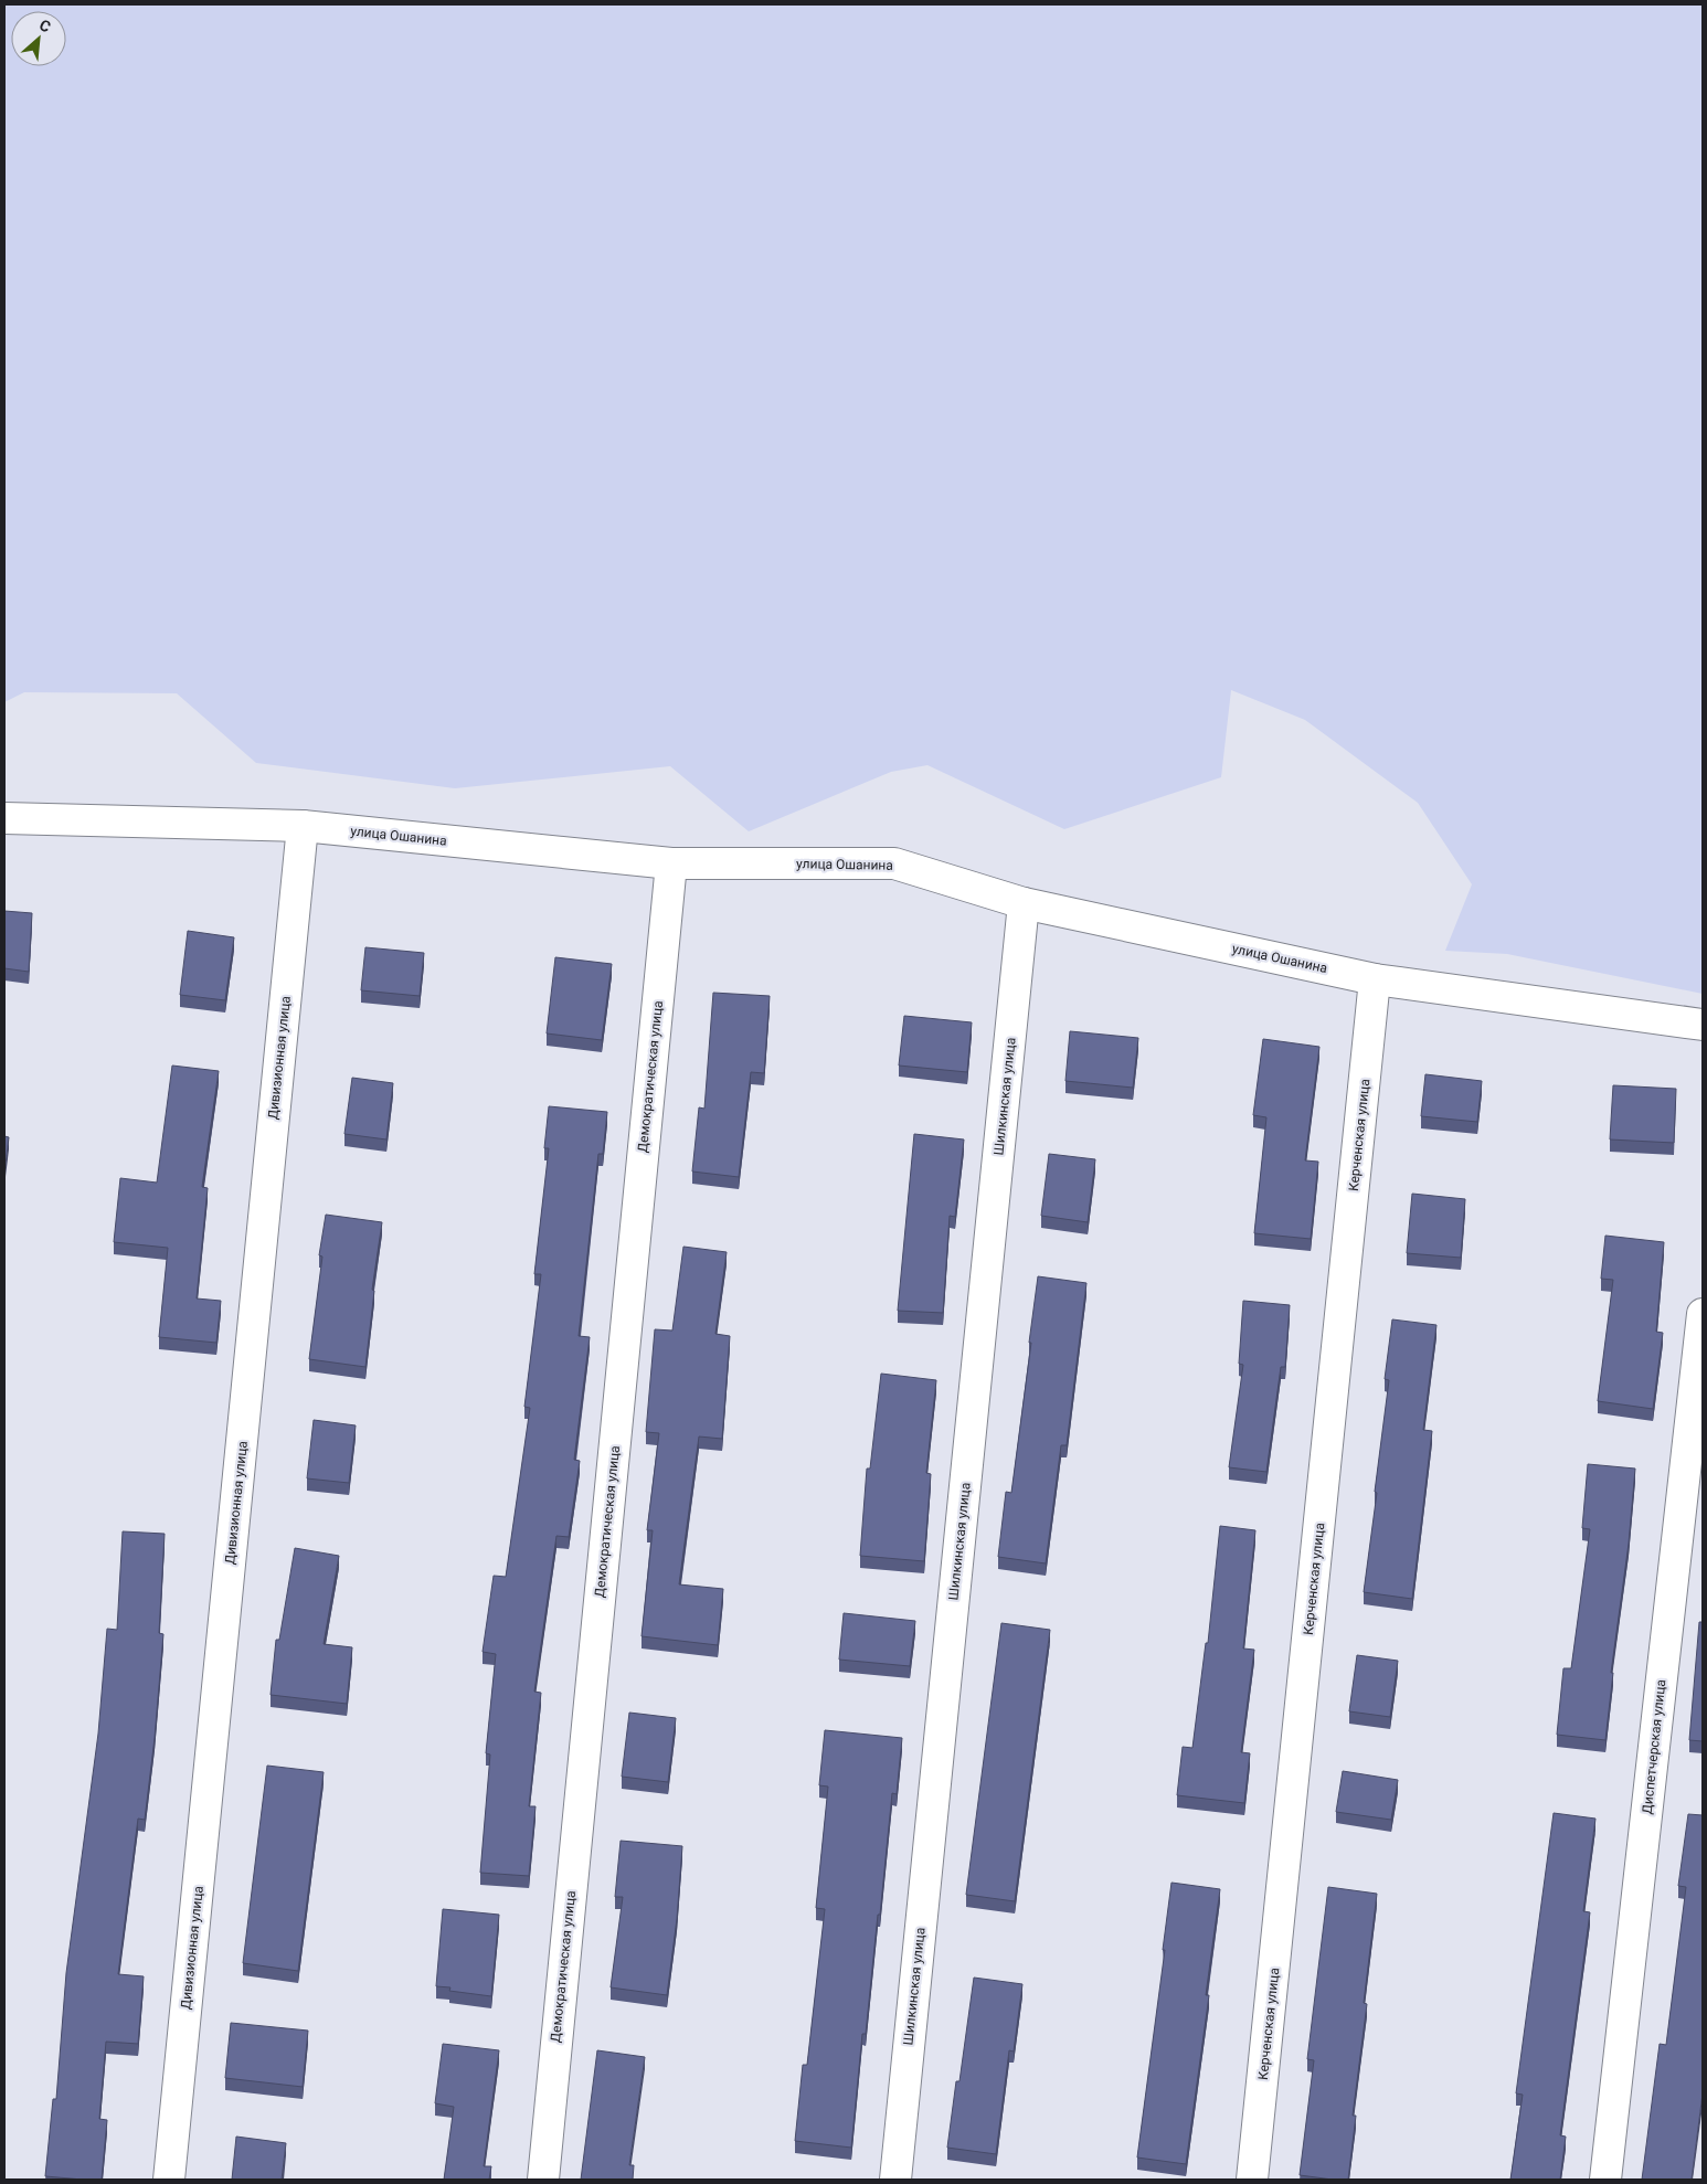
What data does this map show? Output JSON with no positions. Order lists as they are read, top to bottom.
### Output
{
  "streets": {
    "street": [
      "улица Ошанина",
      "Дивизионная улица",
      "Демократическая улица",
      "Шилкинская улица",
      "Керченская улица",
      "Диспетчерская улица"
    ]
  },
  "crossings": [
    ["улица Ошанина", "Дивизионная улица"],
    ["улица Ошанина", "Демократическая улица"],
    ["улица Ошанина", "Шилкинская улица"],
    ["улица Ошанина", "Керченская улица"]
  ],
  "north": "top right"
}
